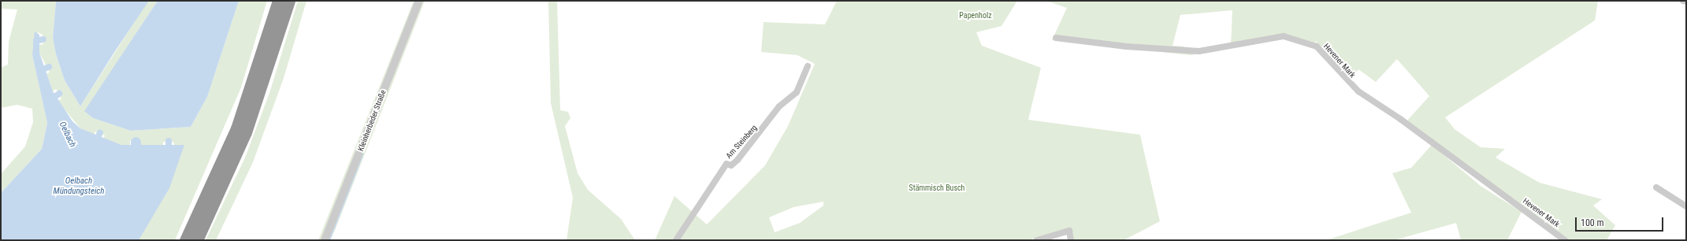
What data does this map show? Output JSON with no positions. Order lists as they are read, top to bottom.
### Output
{
  "streets": {
    "street": ["Hevener Mark", "Kleinherbeder Straße", "Am Steinberg"]
  },
  "water": ["Oelbach", "Oelbach Mündungsteich"],
  "parks": ["Papenholz", "Stämmisch Busch"],
  "scale_bar": "100 m"
}
